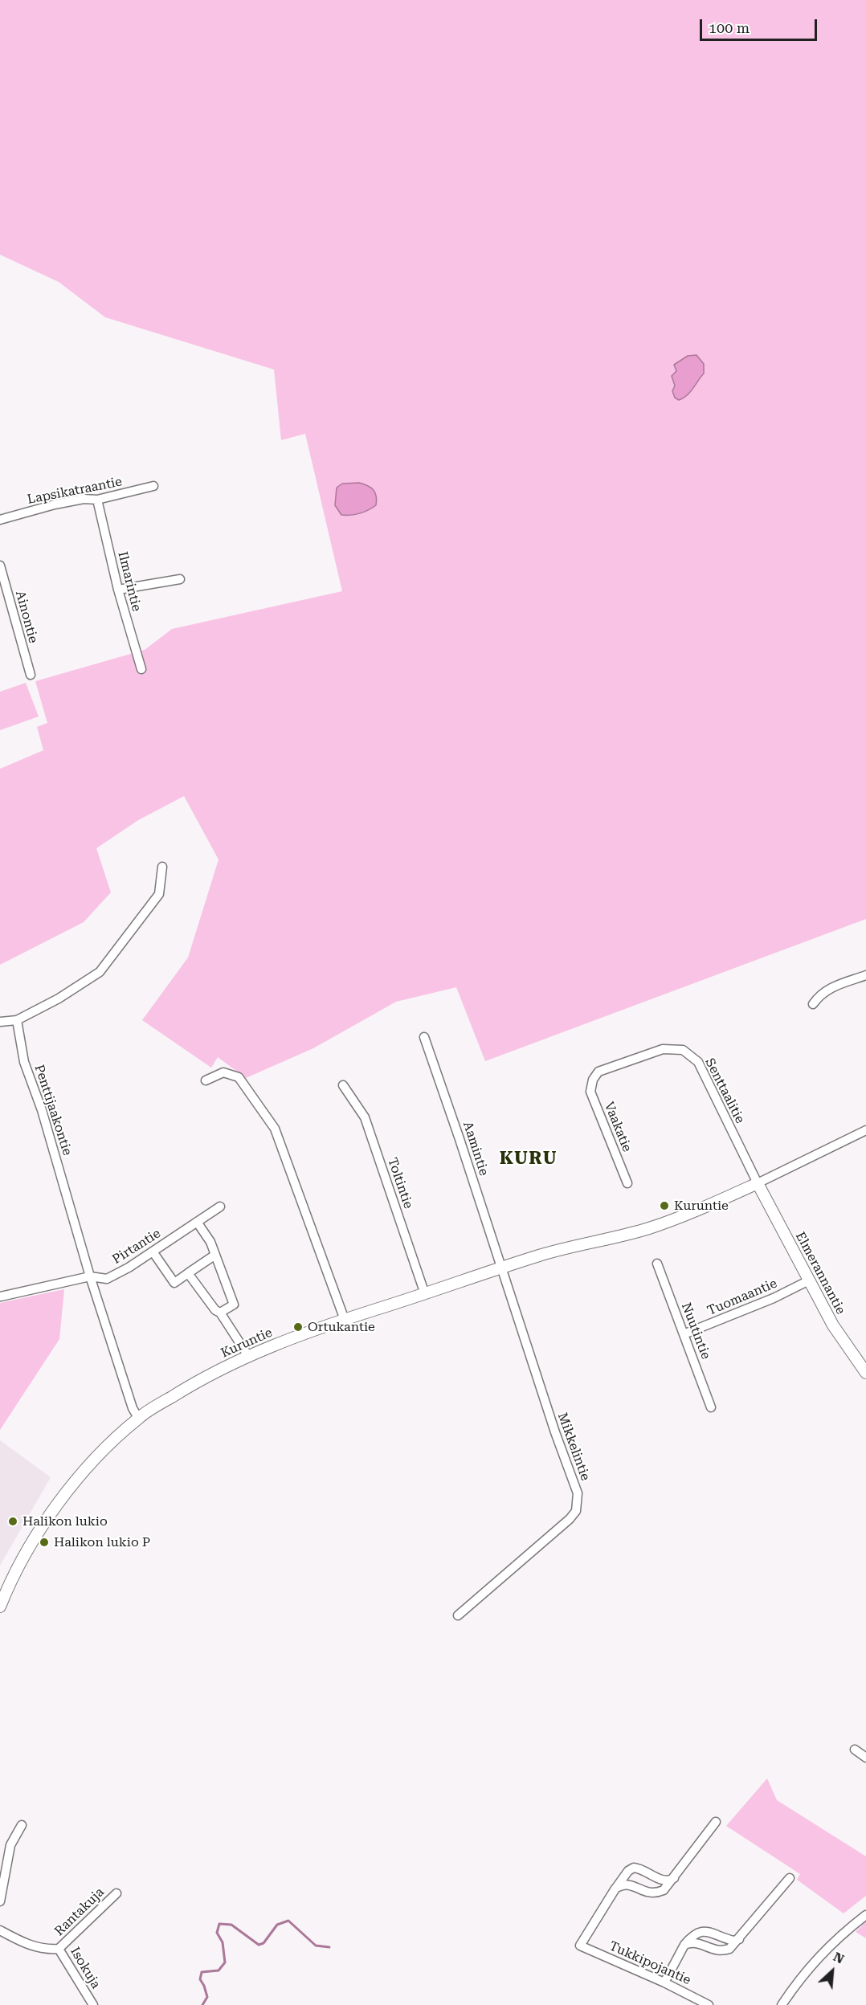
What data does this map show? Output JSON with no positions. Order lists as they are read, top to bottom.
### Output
{
  "streets": {
    "street": [
      "Lapsikatraantie",
      "Ilmarintie",
      "Ainontie",
      "Senttaalitie",
      "Penttijaakontie",
      "Vaakatie",
      "Aamintie",
      "Toltintie",
      "Pirtantie",
      "Elmerannantie",
      "Tuomaantie",
      "Nuutintie",
      "Kuruntie",
      "Mikkelintie",
      "Rantakuja",
      "Tukkipojantie",
      "Isokuja"
    ]
  },
  "crossings": [
    ["Lapsikatraantie", "Ilmarintie"],
    ["Senttaalitie", "Vaakatie"],
    ["Senttaalitie", "Elmerannantie"],
    ["Senttaalitie", "Kuruntie"],
    ["Penttijaakontie", "Pirtantie"],
    ["Penttijaakontie", "Kuruntie"],
    ["Aamintie", "Kuruntie"],
    ["Aamintie", "Mikkelintie"],
    ["Toltintie", "Kuruntie"],
    ["Elmerannantie", "Tuomaantie"],
    ["Elmerannantie", "Kuruntie"],
    ["Tuomaantie", "Nuutintie"],
    ["Kuruntie", "Mikkelintie"],
    ["Rantakuja", "Isokuja"]
  ],
  "districts": ["KURU"],
  "places": [
    "Kuruntie",
    "Ortukantie",
    "Halikon lukio",
    "Halikon lukio P"
  ],
  "scale_bar": "100 m",
  "north": "top right"
}
